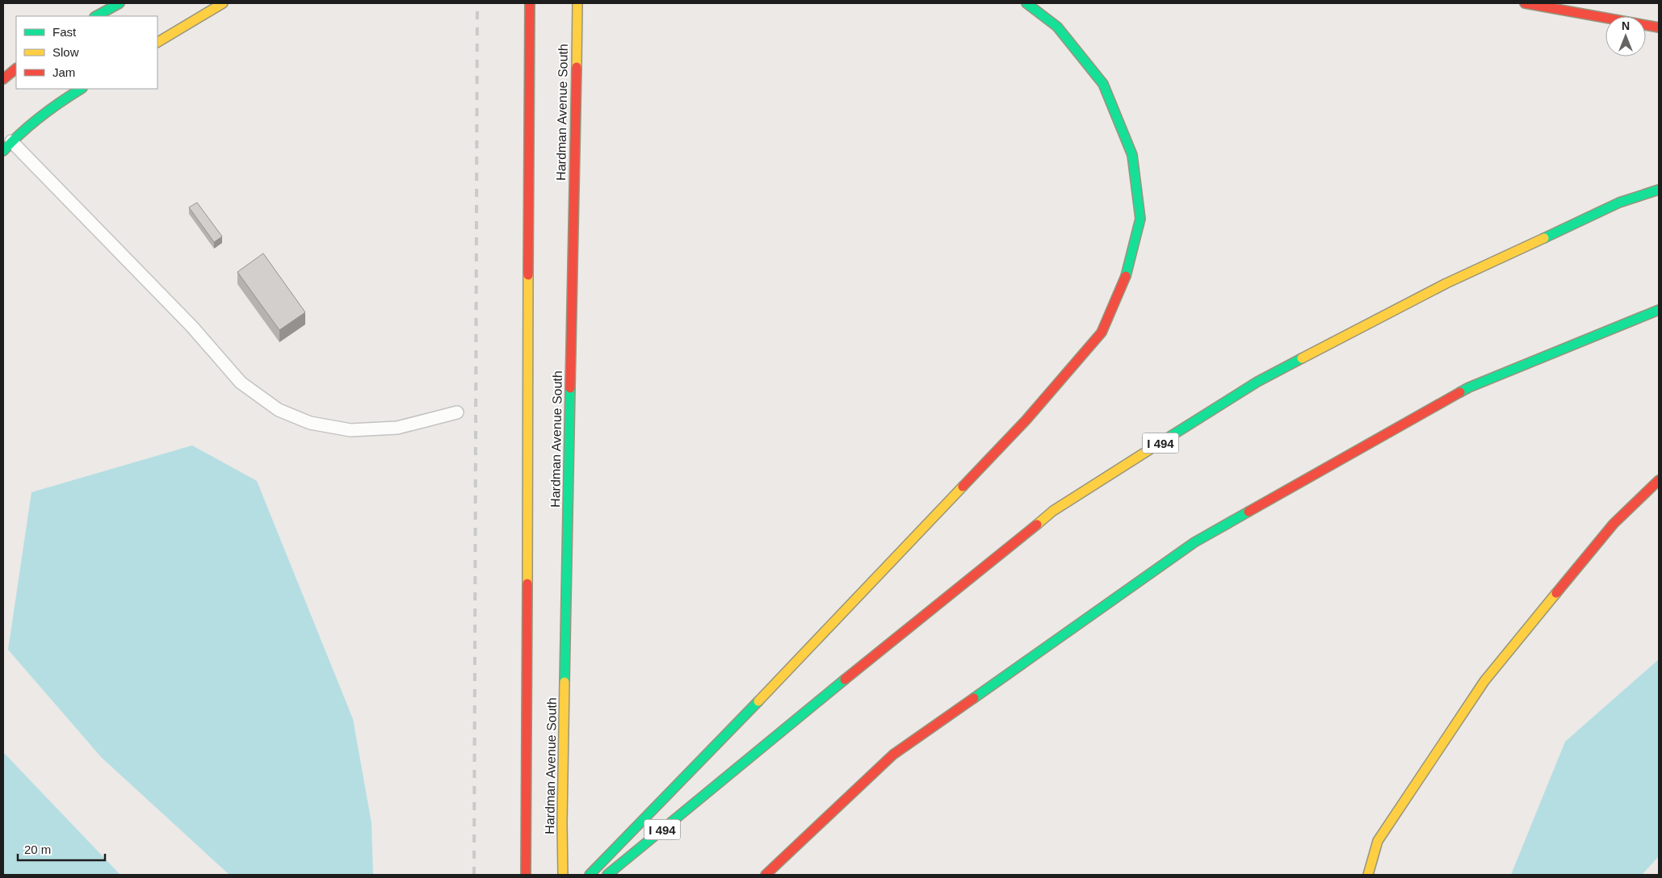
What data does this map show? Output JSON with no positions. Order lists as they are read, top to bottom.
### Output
{
  "streets": {
    "main road": ["Hardman Avenue South", "I 494"]
  },
  "legend": ["Fast", "Slow", "Jam"],
  "scale_bar": "20 m",
  "north": "top"
}
